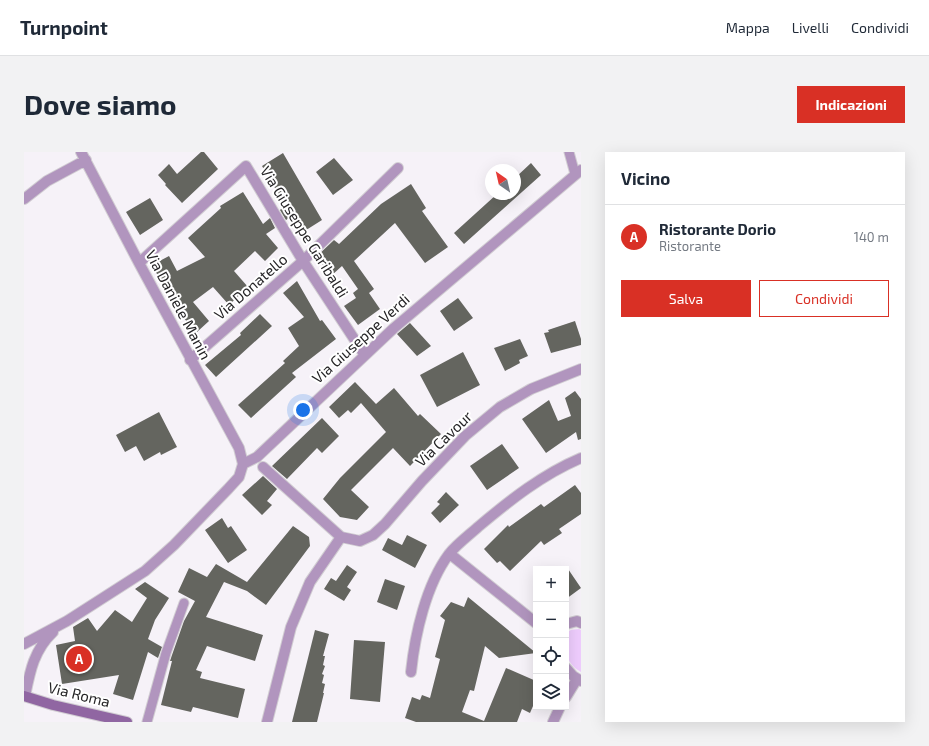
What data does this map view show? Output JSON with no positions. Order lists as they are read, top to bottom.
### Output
{
  "streets": {
    "main road": ["Via Roma"],
    "street": [
      "Via Giuseppe Garibaldi",
      "Via Donatello",
      "Via Daniele Manin",
      "Via Giuseppe Verdi",
      "Via Cavour"
    ]
  },
  "crossings": [
    ["Via Giuseppe Garibaldi", "Via Donatello"],
    ["Via Giuseppe Garibaldi", "Via Daniele Manin"],
    ["Via Giuseppe Garibaldi", "Via Giuseppe Verdi"],
    ["Via Donatello", "Via Daniele Manin"],
    ["Via Daniele Manin", "Via Giuseppe Verdi"]
  ],
  "north": "top left",
  "page": {
    "header": "Turnpoint",
    "nav": ["Mappa", "Livelli", "Condividi"],
    "buttons": [
      "Indicazioni",
      ["Salva", "Condividi"]
    ],
    "title": "Dove siamo",
    "heading": "Vicino",
    "list": [
      {
        "mark": "A",
        "name": "Ristorante Dorio",
        "note": "Ristorante",
        "value": "140 m"
      }
    ],
    "map_buttons": ["+", "−"],
    "pins": "A"
  }
}
